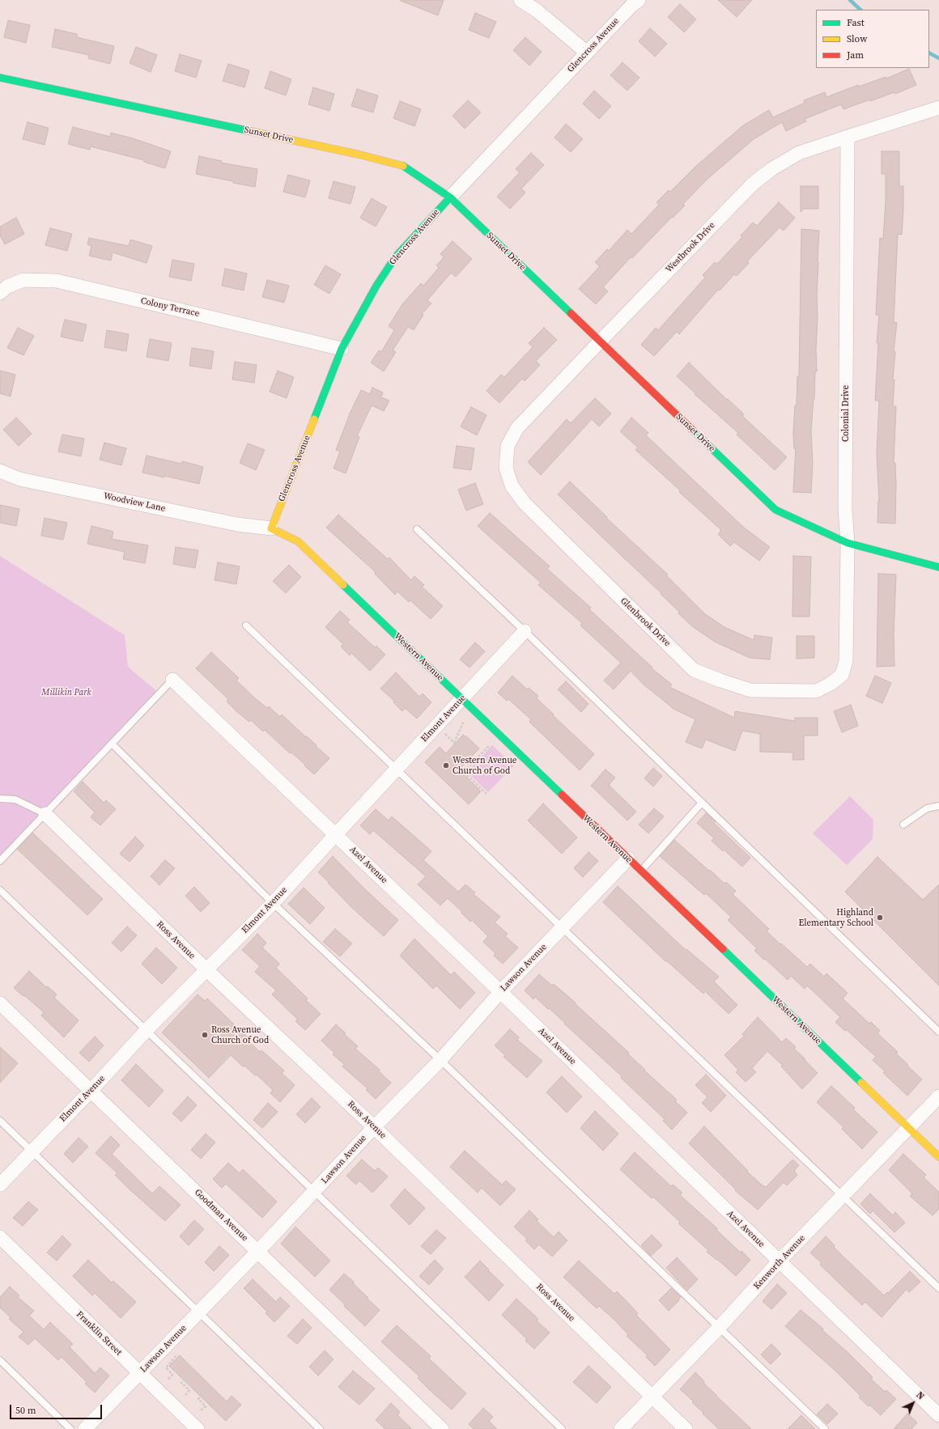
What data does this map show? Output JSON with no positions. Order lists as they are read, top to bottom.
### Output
{
  "streets": {
    "street": [
      "Glencross Avenue",
      "Sunset Drive",
      "Westbrook Drive",
      "Colony Terrace",
      "Colonial Drive",
      "Woodview Lane",
      "Glenbrook Drive",
      "Western Avenue",
      "Elmont Avenue",
      "Azel Avenue",
      "Ross Avenue",
      "Lawson Avenue",
      "Goodman Avenue",
      "Kenworth Avenue",
      "Franklin Street"
    ]
  },
  "crossings": [
    ["Glencross Avenue", "Sunset Drive"],
    ["Glencross Avenue", "Colony Terrace"],
    ["Glencross Avenue", "Woodview Lane"],
    ["Glencross Avenue", "Western Avenue"],
    ["Sunset Drive", "Westbrook Drive"],
    ["Sunset Drive", "Colonial Drive"],
    ["Westbrook Drive", "Colonial Drive"],
    ["Westbrook Drive", "Glenbrook Drive"],
    ["Colonial Drive", "Glenbrook Drive"],
    ["Woodview Lane", "Western Avenue"],
    ["Western Avenue", "Elmont Avenue"],
    ["Western Avenue", "Lawson Avenue"],
    ["Western Avenue", "Kenworth Avenue"],
    ["Elmont Avenue", "Azel Avenue"],
    ["Elmont Avenue", "Ross Avenue"],
    ["Elmont Avenue", "Goodman Avenue"],
    ["Azel Avenue", "Lawson Avenue"],
    ["Azel Avenue", "Kenworth Avenue"],
    ["Ross Avenue", "Lawson Avenue"],
    ["Ross Avenue", "Kenworth Avenue"],
    ["Lawson Avenue", "Goodman Avenue"],
    ["Lawson Avenue", "Franklin Street"]
  ],
  "parks": ["Millikin Park"],
  "places": ["Western Avenue Church of God", "Highland Elementary School", "Ross Avenue Church of God"],
  "legend": ["Fast", "Slow", "Jam"],
  "scale_bar": "50 m",
  "north": "top right"
}
